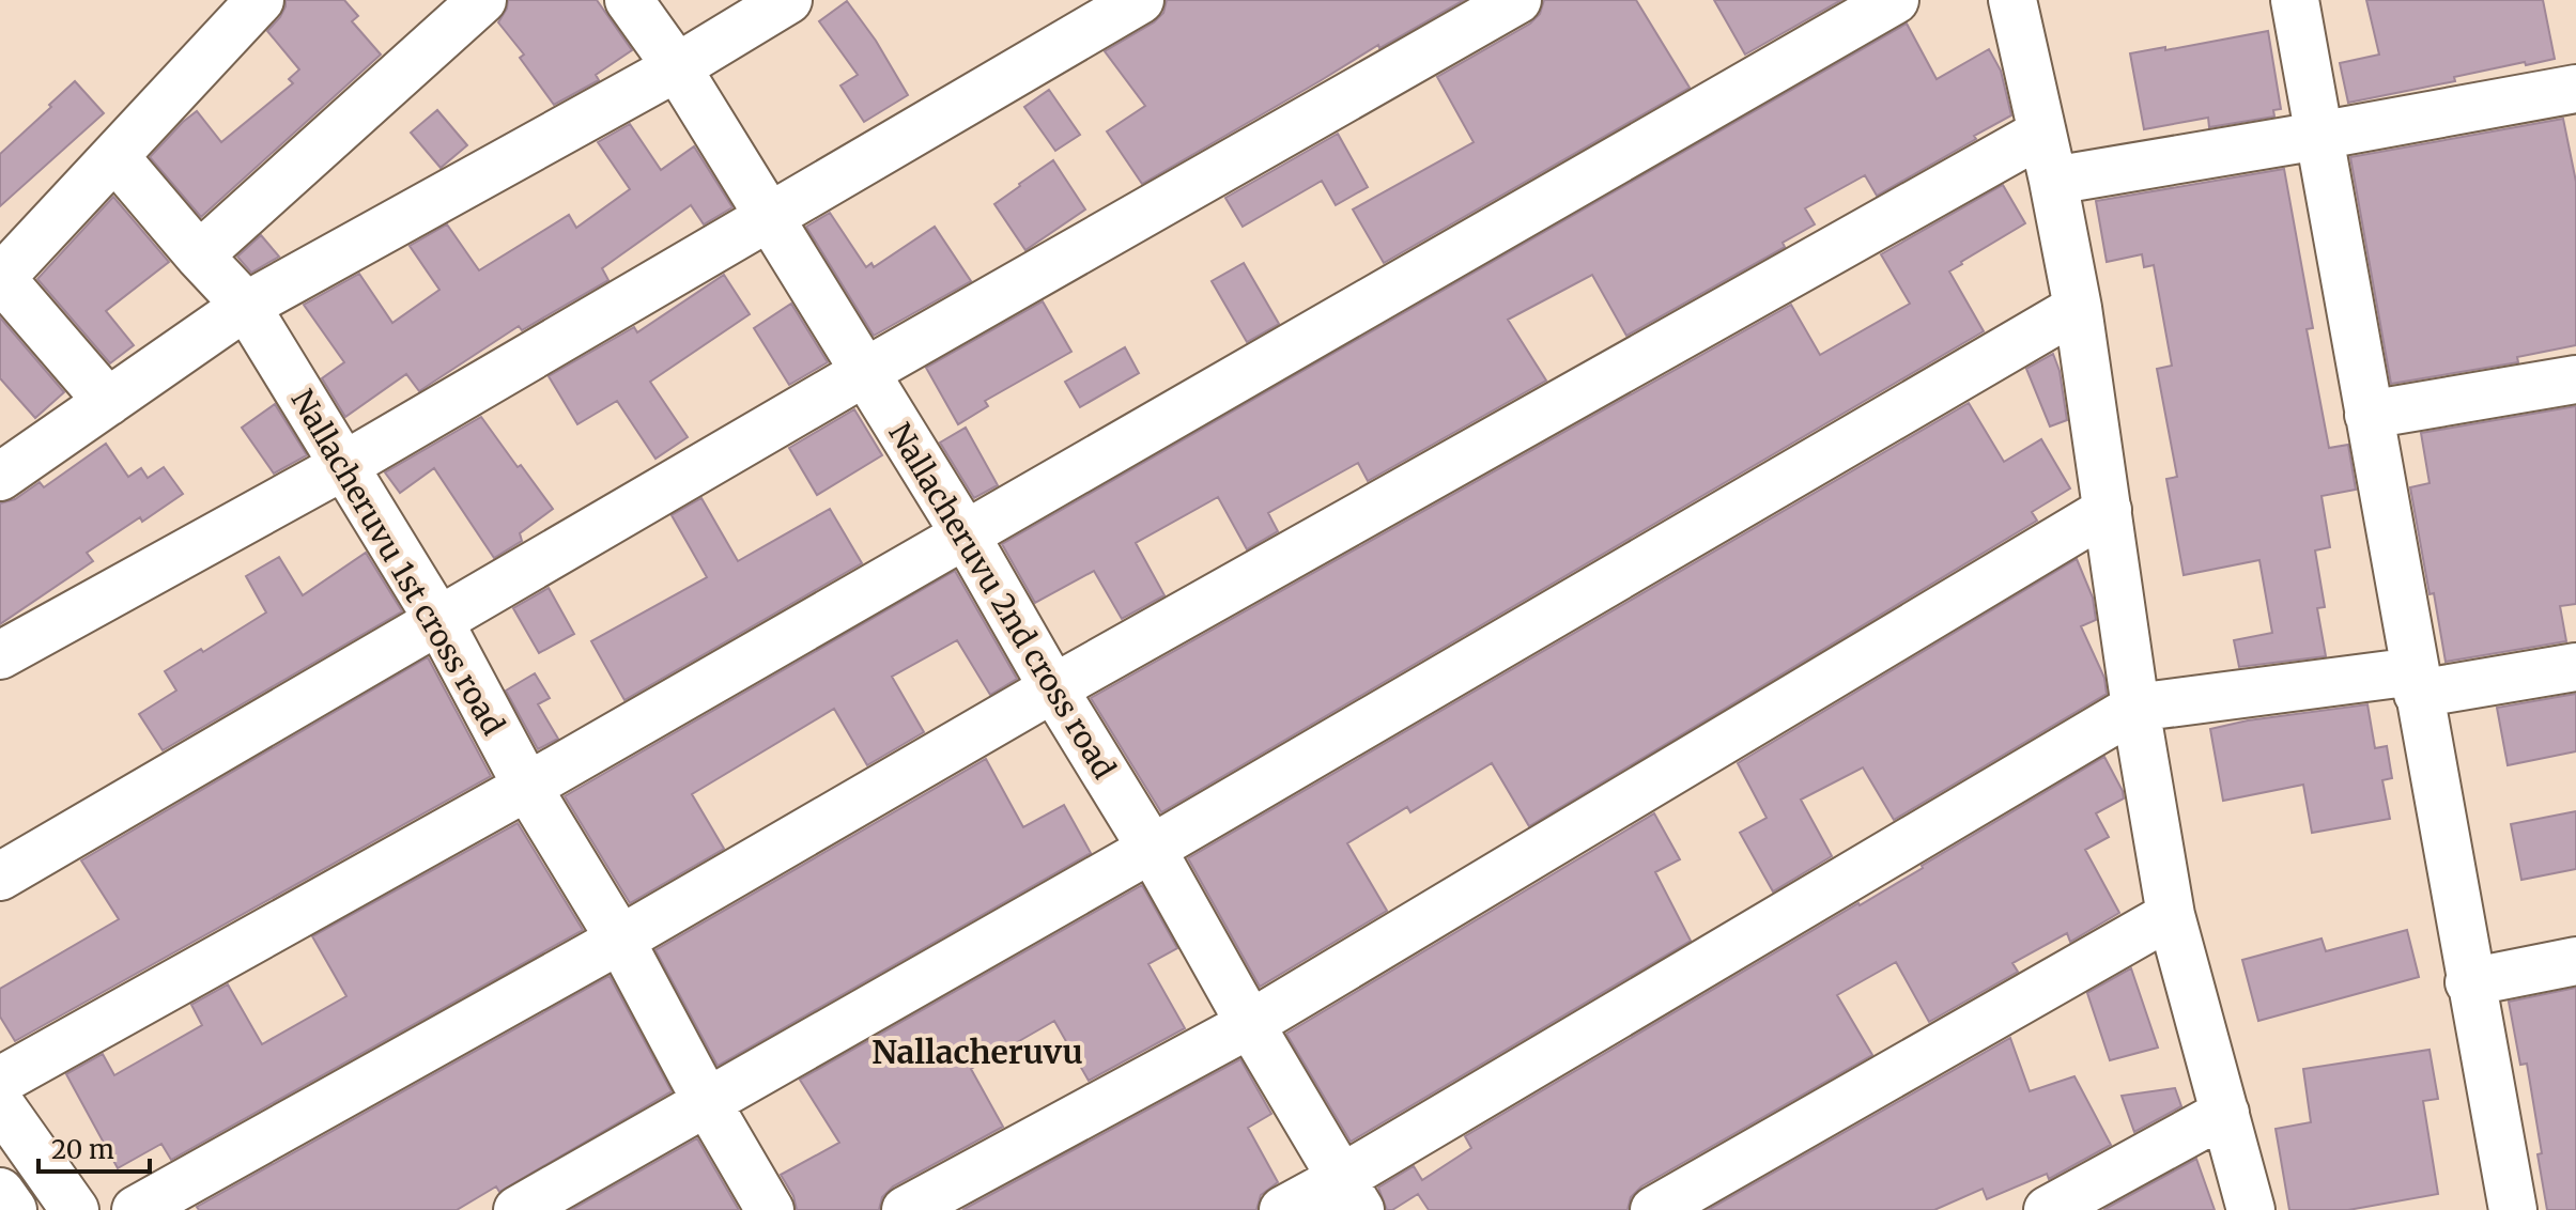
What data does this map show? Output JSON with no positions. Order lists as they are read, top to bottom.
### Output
{
  "streets": {
    "street": ["Nallacheruvu 1st cross road", "Nallacheruvu 2nd cross road"]
  },
  "districts": ["Nallacheruvu"],
  "scale_bar": "20 m"
}
